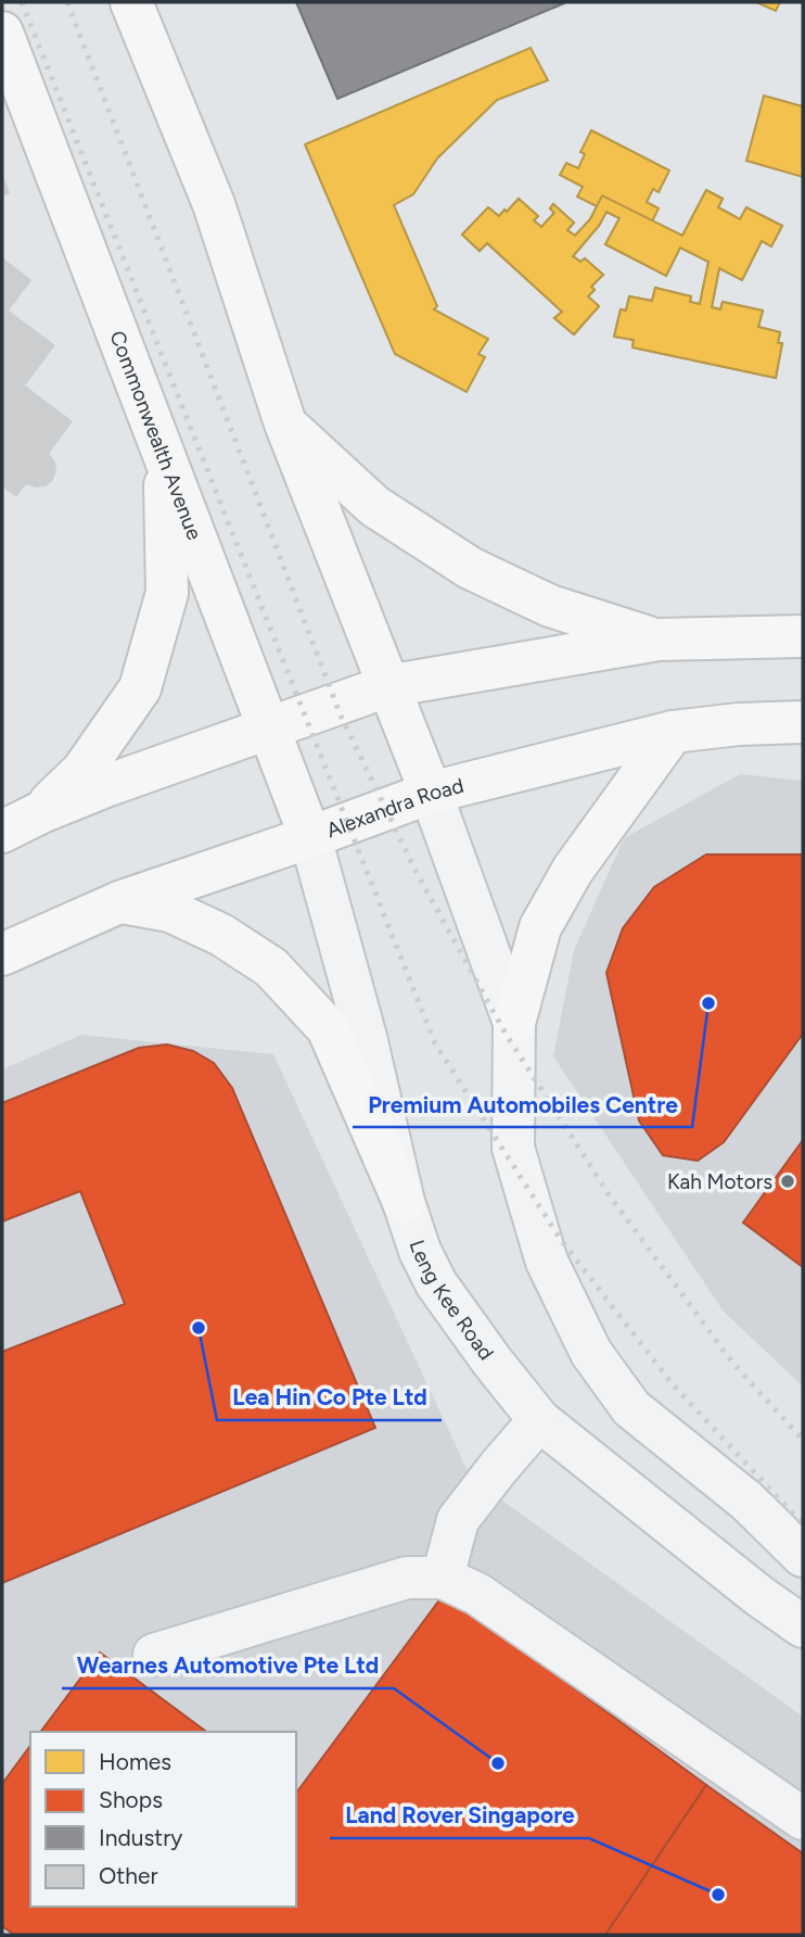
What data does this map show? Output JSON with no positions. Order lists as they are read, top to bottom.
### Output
{
  "streets": {
    "main road": ["Commonwealth Avenue", "Alexandra Road"],
    "street": ["Leng Kee Road"]
  },
  "crossings": [
    ["Commonwealth Avenue", "Alexandra Road"],
    ["Commonwealth Avenue", "Leng Kee Road"],
    ["Alexandra Road", "Leng Kee Road"]
  ],
  "places": [
    "Premium Automobiles Centre",
    "Kah Motors",
    "Lea Hin Co Pte Ltd",
    "Wearnes Automotive Pte Ltd",
    "Land Rover Singapore"
  ],
  "legend": [
    "Homes",
    "Shops",
    "Industry",
    "Other"
  ]
}
